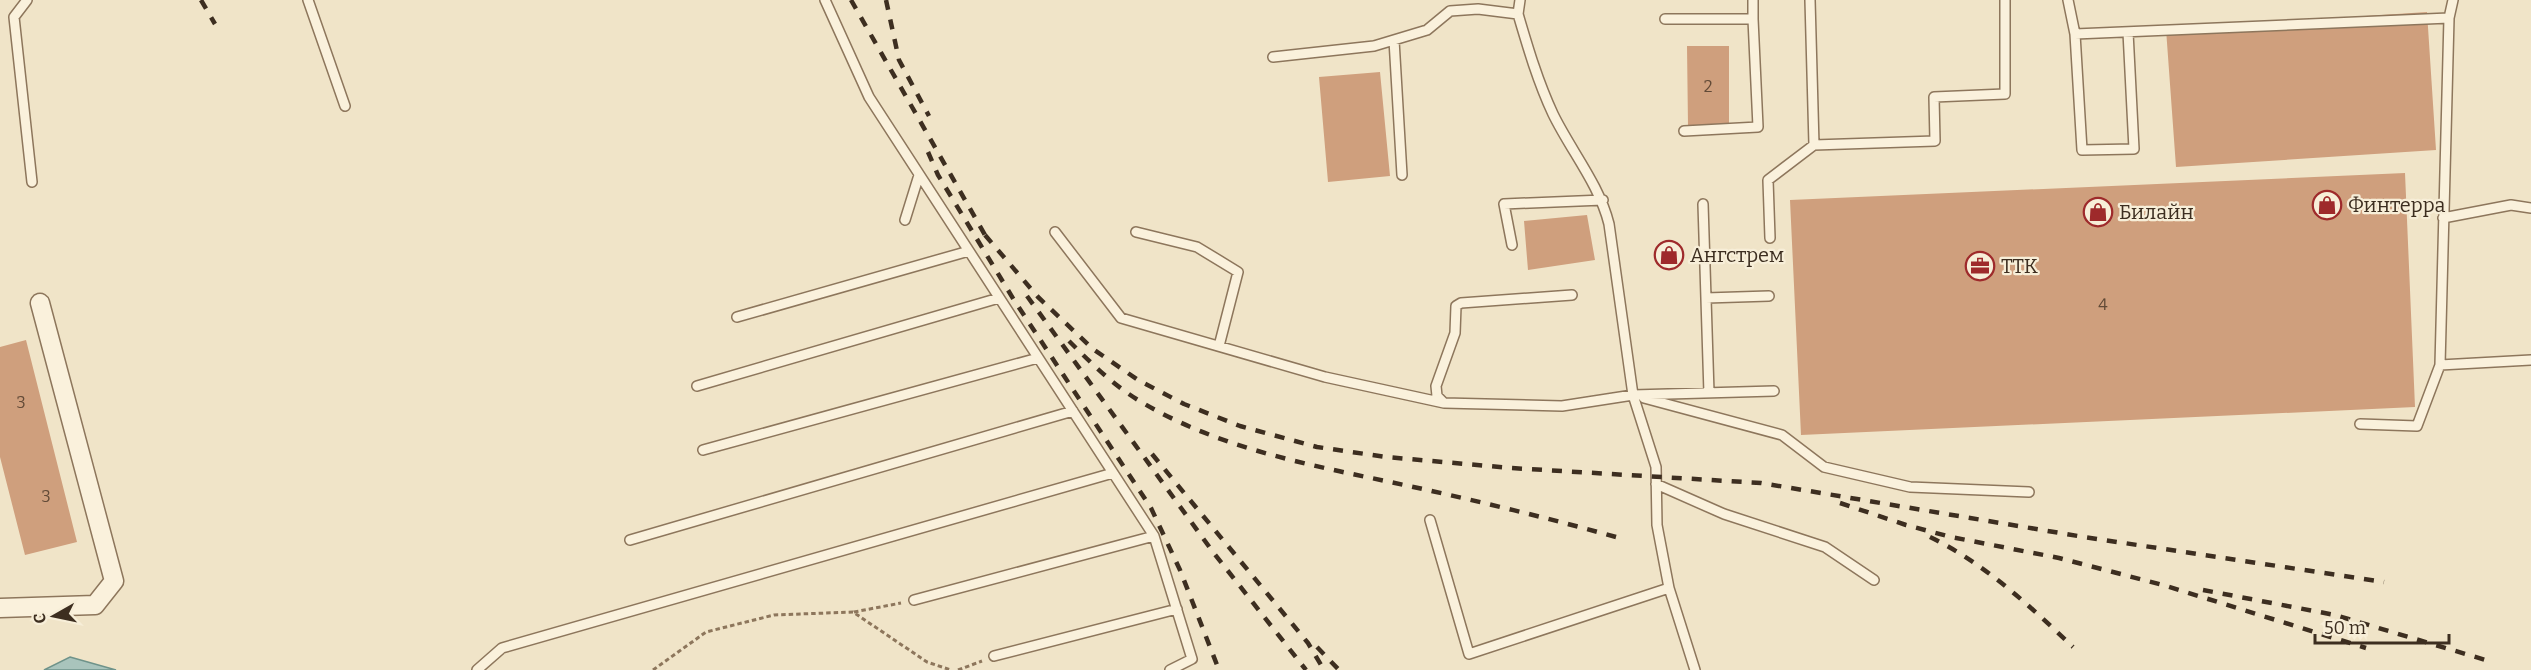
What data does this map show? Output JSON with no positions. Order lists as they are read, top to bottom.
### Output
{
  "places": {
    "shop": ["Финтерра", "Билайн", "Ангстрем"],
    "office": ["ТТК"]
  },
  "house_numbers": [
    "2",
    "4",
    "3",
    "3"
  ],
  "scale_bar": "50 m",
  "north": "left"
}
